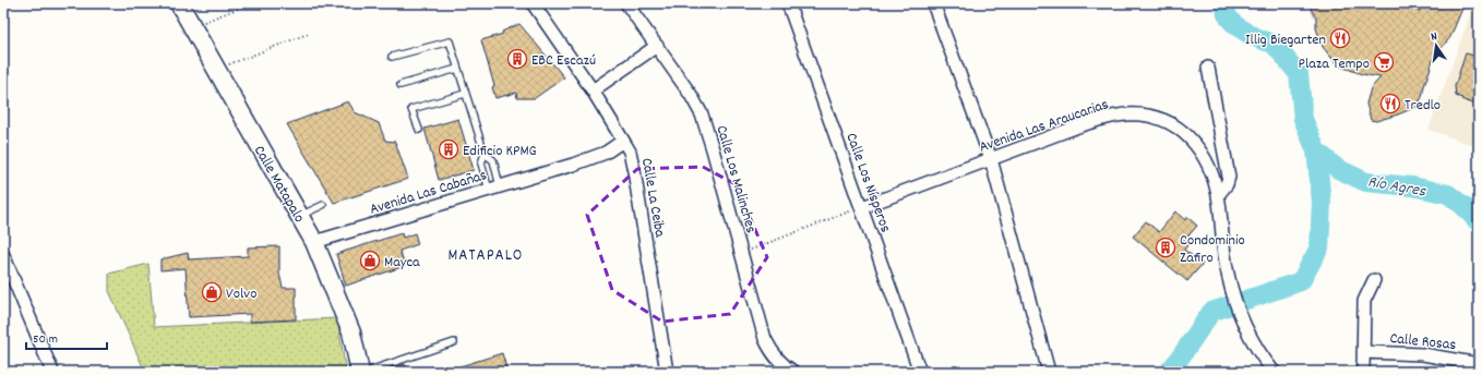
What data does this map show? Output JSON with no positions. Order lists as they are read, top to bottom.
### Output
{
  "streets": {
    "street": [
      "Avenida Las Araucarias",
      "Calle Los Malinches",
      "Calle Los Nísperos",
      "Calle Matapalo",
      "Avenida Las Cabañas",
      "Calle La Ceiba",
      "Calle Rosas"
    ]
  },
  "crossings": [
    ["Avenida Las Araucarias", "Calle Los Nísperos"],
    ["Calle Matapalo", "Avenida Las Cabañas"],
    ["Avenida Las Cabañas", "Calle La Ceiba"]
  ],
  "districts": ["MATAPALO"],
  "water": ["Río Agres"],
  "places": {
    "restaurant": ["Illig Biegarten", "Tredlo"],
    "building": ["EBC Escazú", "Edificio KPMG", "Condominio Zafiro"],
    "supermarket": ["Plaza Tempo"],
    "shop": ["Mayca", "Volvo"]
  },
  "scale_bar": "50 m",
  "north": "top"
}
